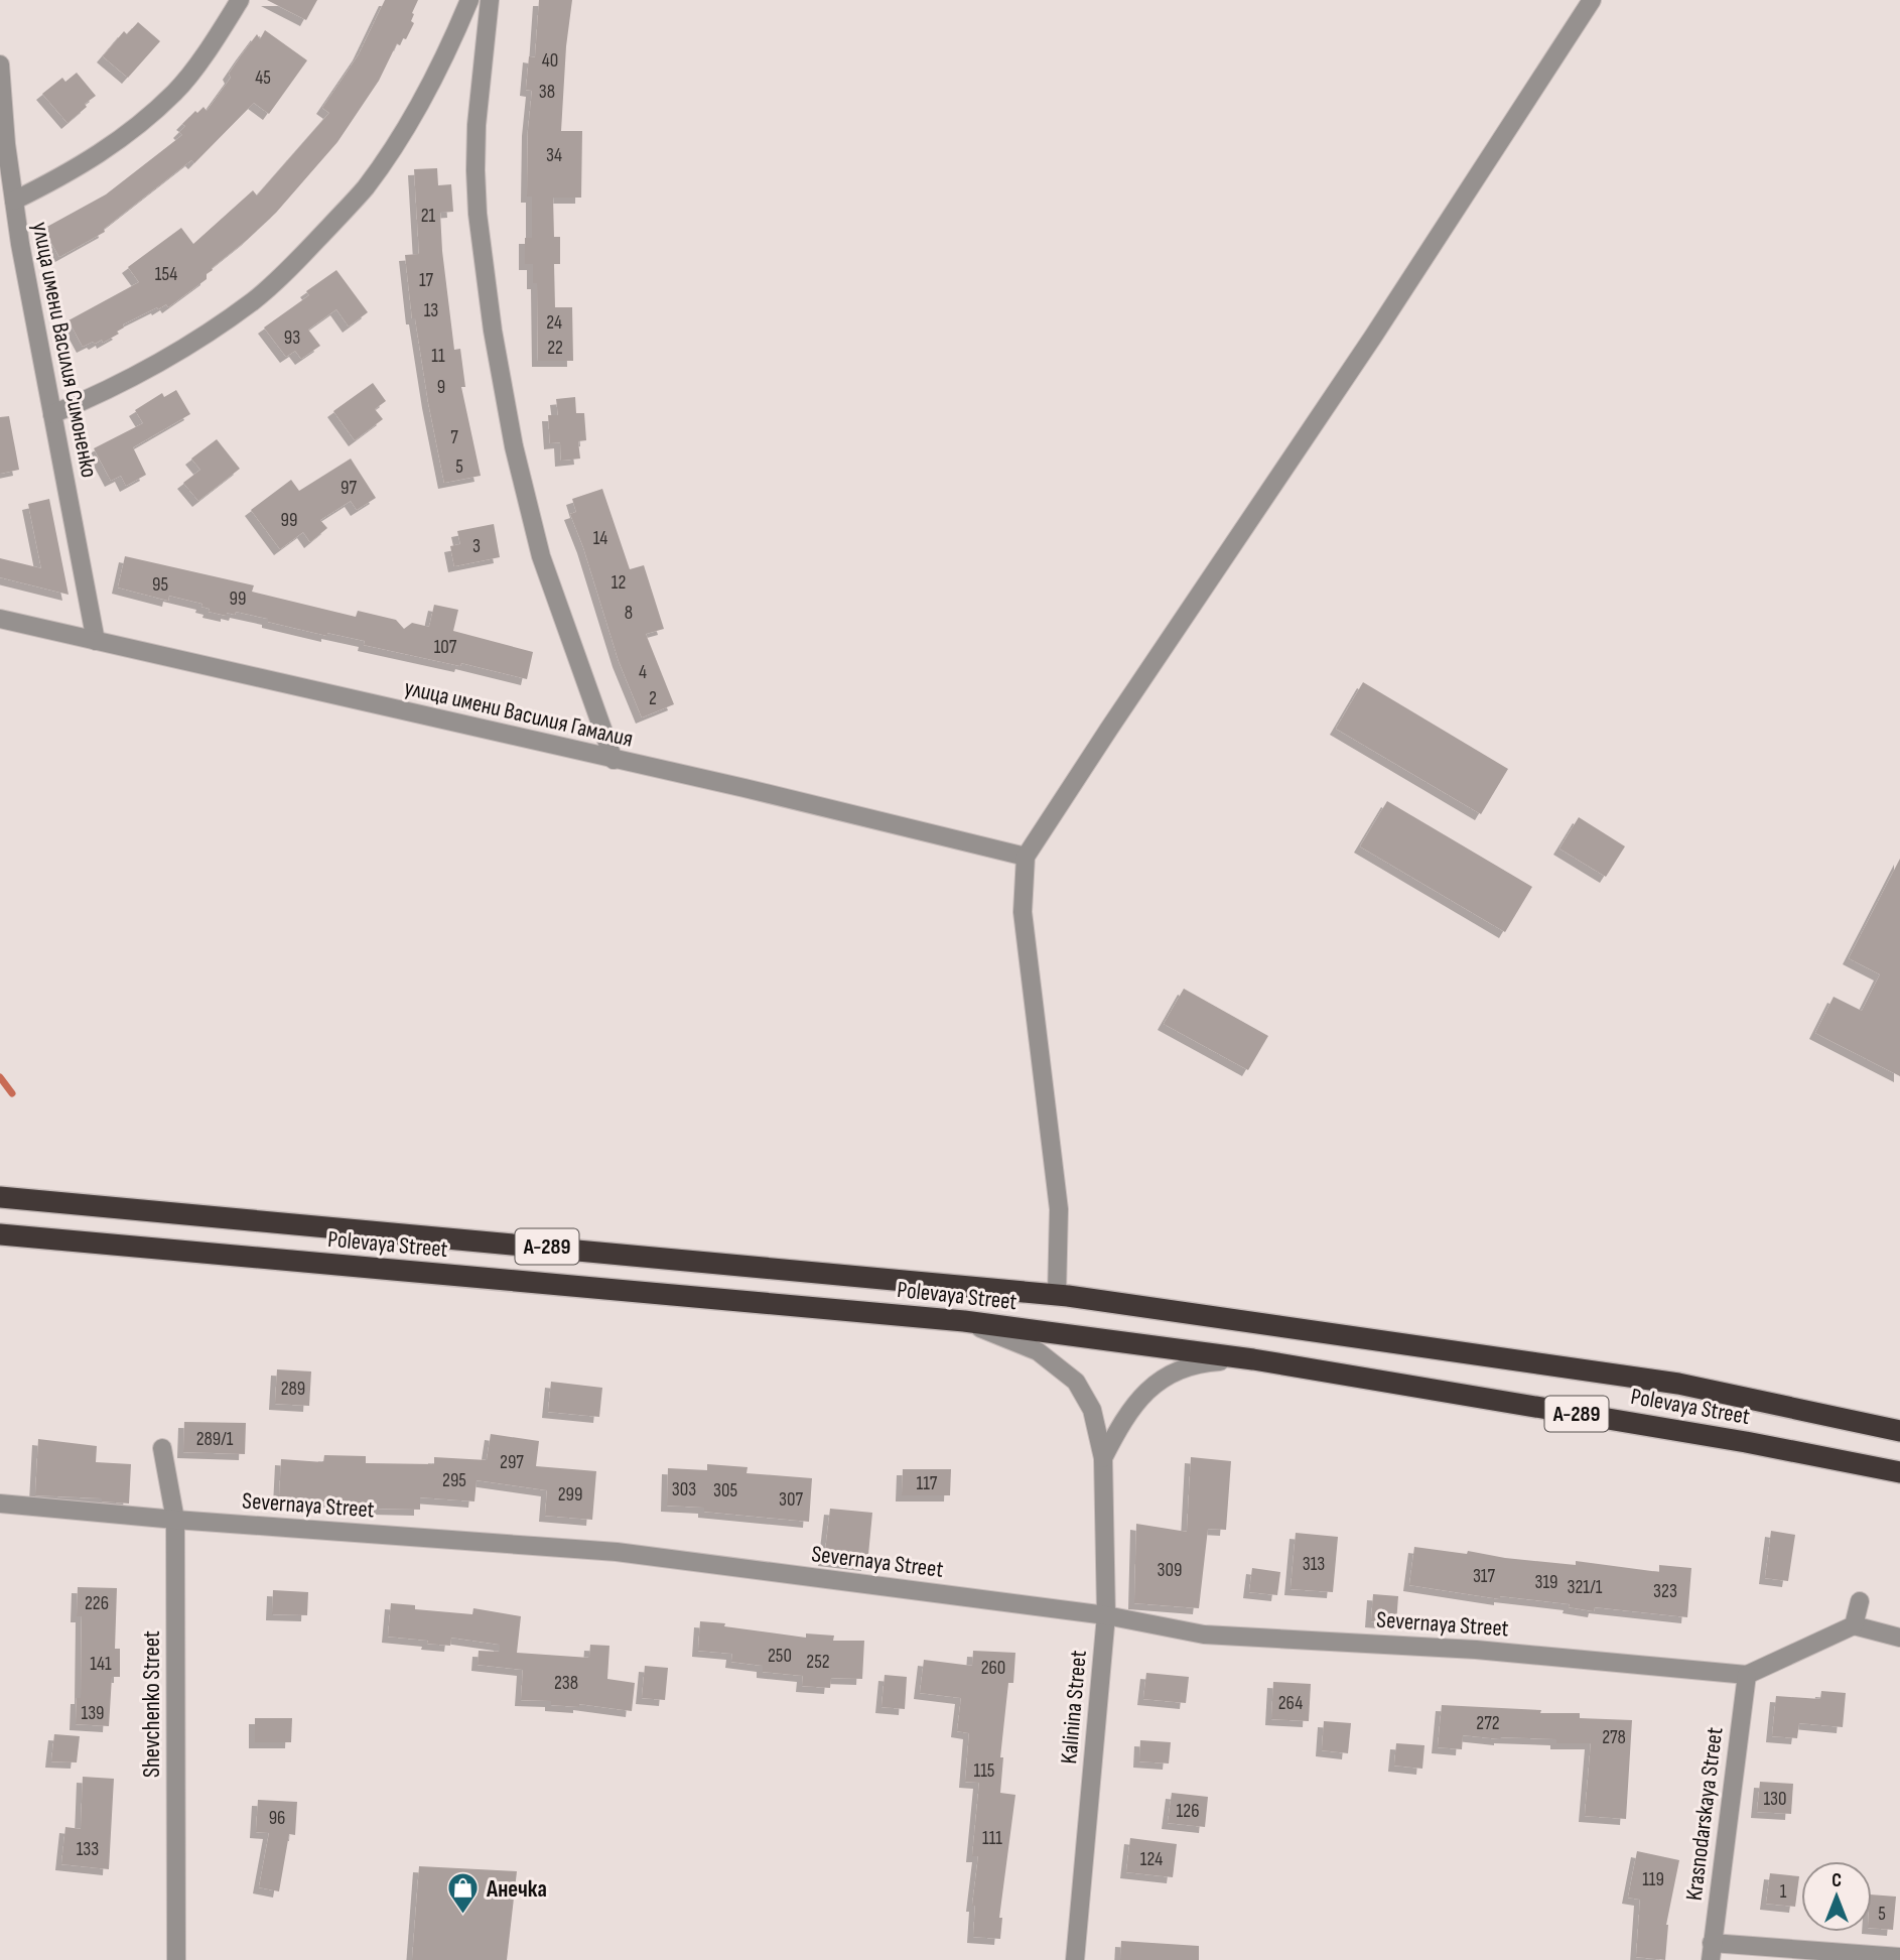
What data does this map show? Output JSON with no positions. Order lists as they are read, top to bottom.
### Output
{
  "streets": {
    "highway": ["Polevaya Street", "А-289"],
    "street": [
      "улица имени Василия Симоненко",
      "улица имени Василия Гамалия",
      "Severnaya Street",
      "Shevchenko Street",
      "Kalinina Street",
      "Krasnodarskaya Street"
    ]
  },
  "crossings": [
    ["улица имени Василия Симоненко", "улица имени Василия Гамалия"],
    ["Polevaya Street", "А-289"],
    ["А-289", "Kalinina Street"],
    ["Severnaya Street", "Shevchenko Street"],
    ["Severnaya Street", "Kalinina Street"],
    ["Severnaya Street", "Krasnodarskaya Street"]
  ],
  "places": {
    "shop": ["Анечка"]
  },
  "house_numbers": [
    "40",
    "45",
    "38",
    "34",
    "21",
    "154",
    "17",
    "13",
    "24",
    "93",
    "22",
    "11",
    "9",
    "7",
    "5",
    "97",
    "99",
    "14",
    "3",
    "12",
    "95",
    "99",
    "8",
    "107",
    "4",
    "2",
    "289",
    "289/1",
    "297",
    "295",
    "117",
    "303",
    "305",
    "299",
    "307",
    "313",
    "309",
    "317",
    "319",
    "321/1",
    "323",
    "226",
    "250",
    "252",
    "141",
    "260",
    "238",
    "264",
    "139",
    "272",
    "278",
    "115",
    "130",
    "126",
    "96",
    "111",
    "133",
    "124",
    "119",
    "1",
    "5"
  ],
  "north": "top"
}
